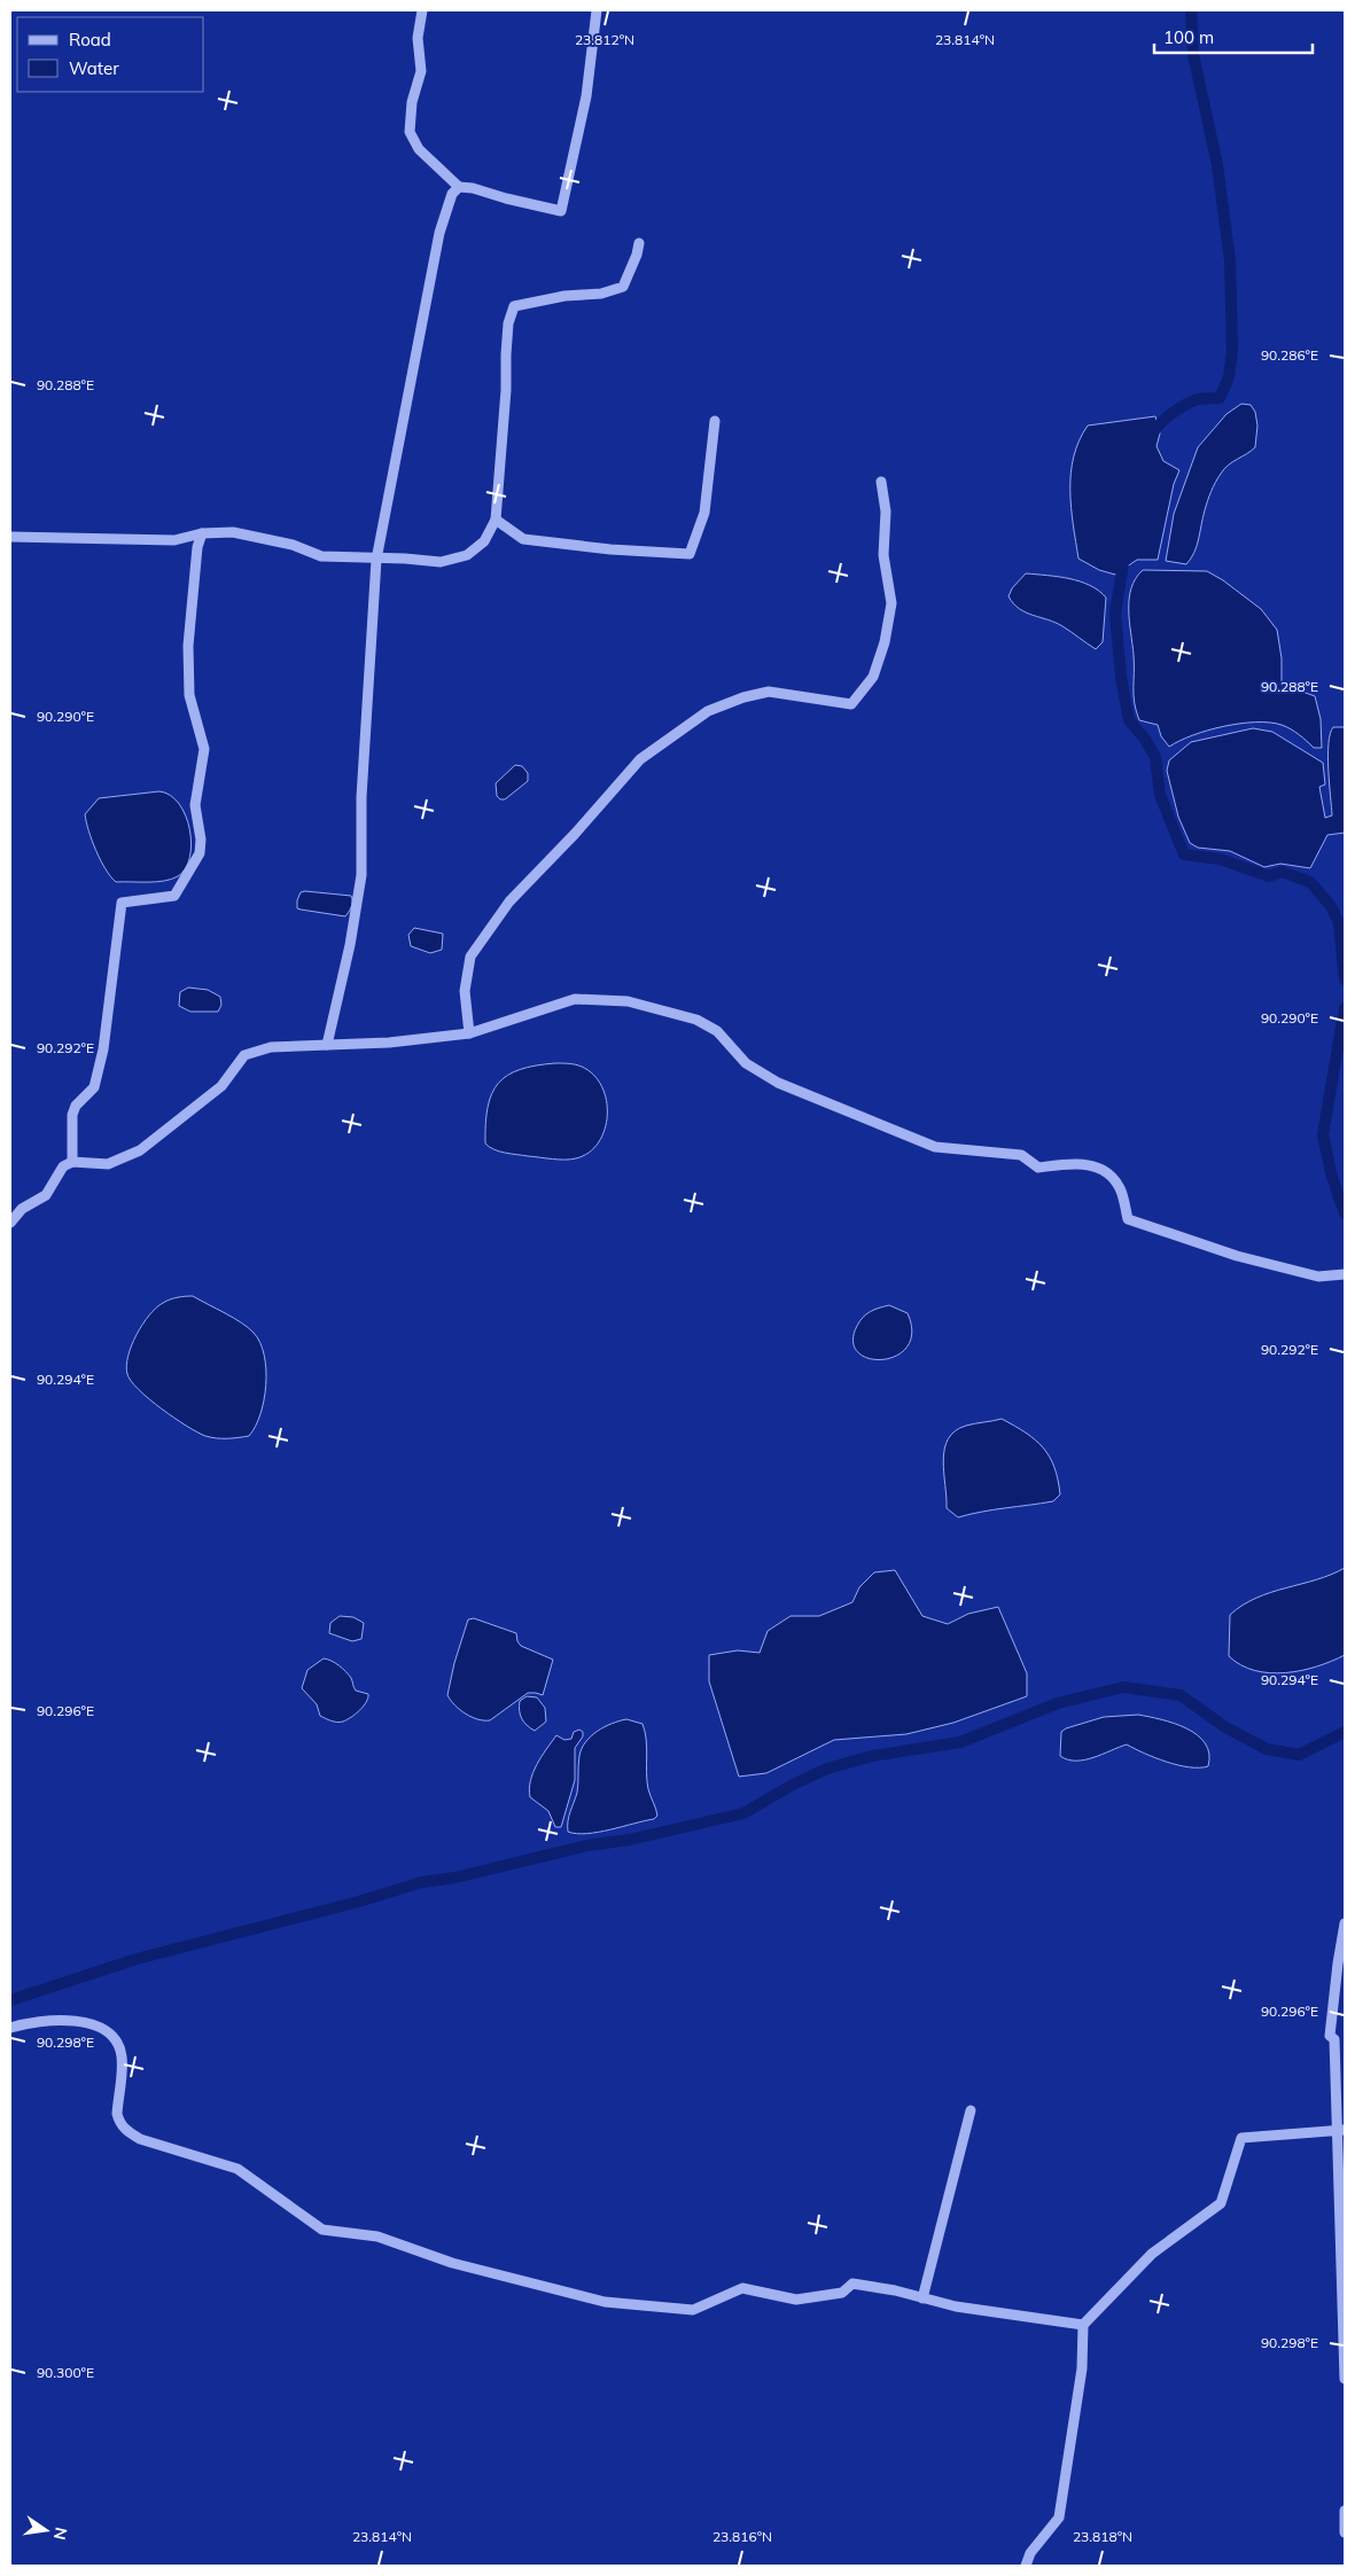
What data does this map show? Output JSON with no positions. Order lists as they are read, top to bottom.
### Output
{
  "legend": ["Road", "Water"],
  "scale_bar": "100 m",
  "north": "right",
  "coordinates": [
    "23.812°N",
    "23.814°N",
    "90.286°E",
    "90.288°E",
    "90.290°E",
    "90.292°E",
    "90.294°E",
    "90.296°E",
    "90.298°E",
    "90.300°E",
    "23.816°N",
    "23.818°N"
  ]
}
